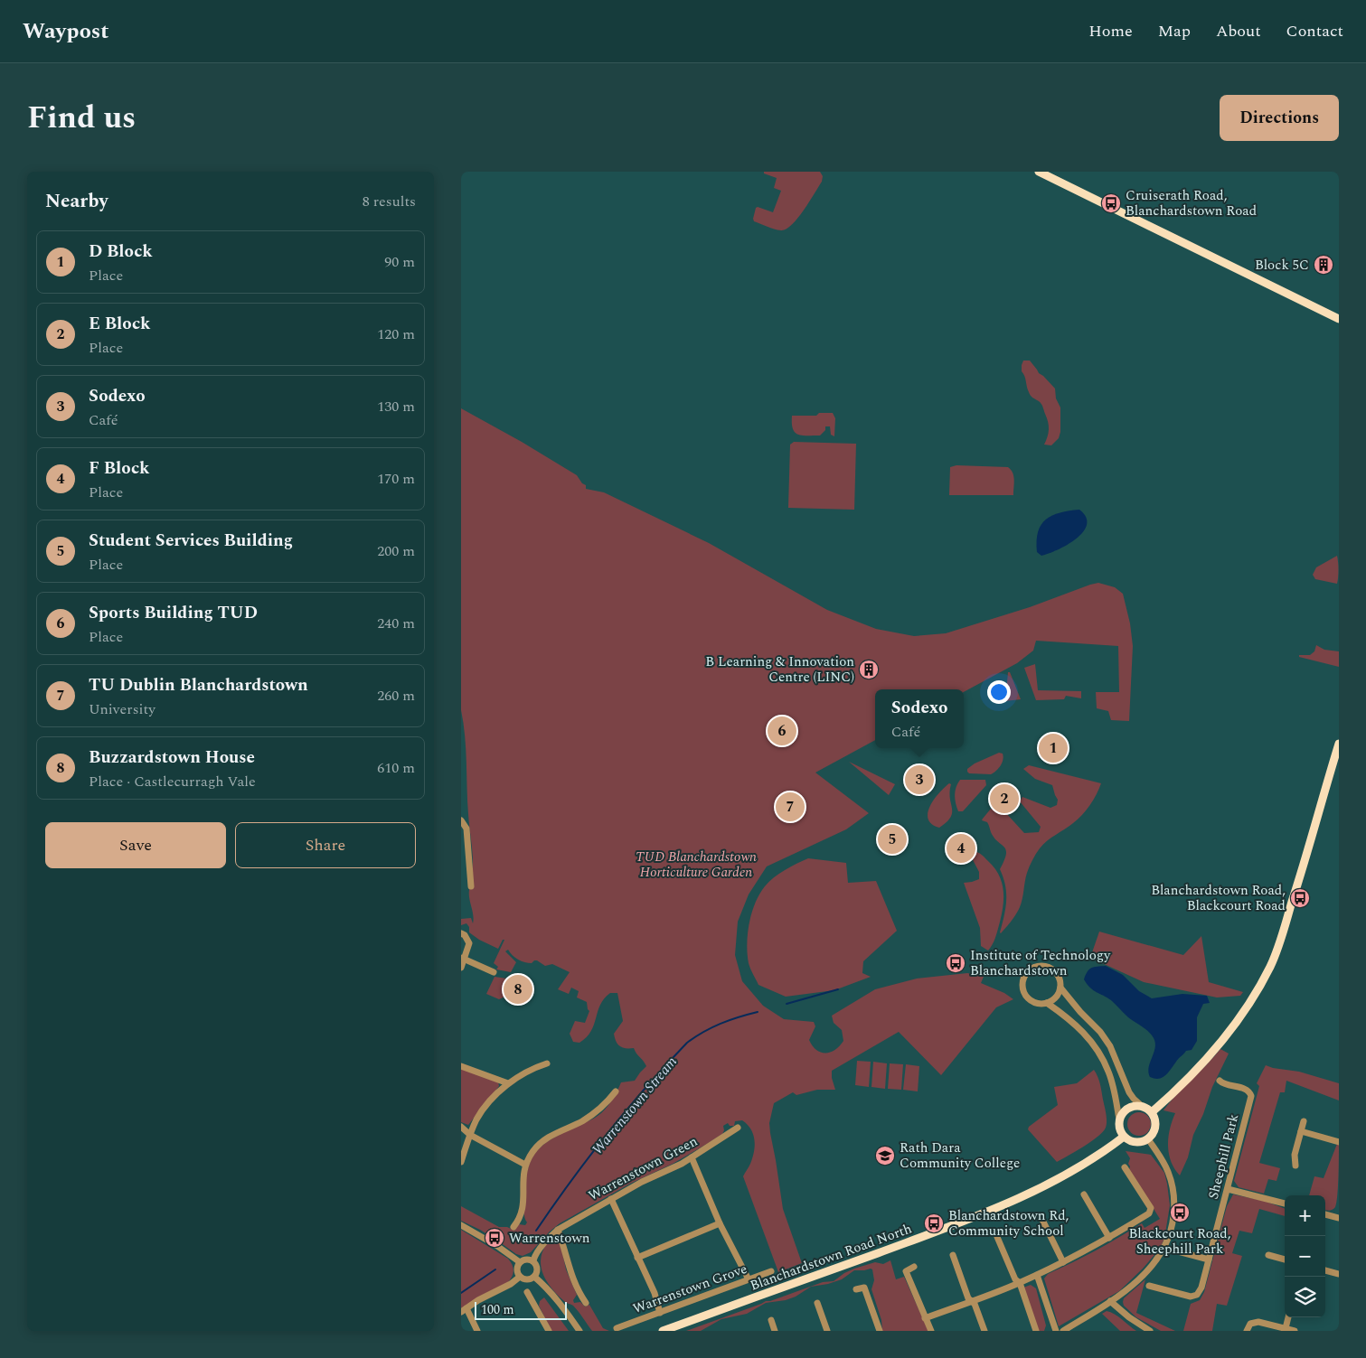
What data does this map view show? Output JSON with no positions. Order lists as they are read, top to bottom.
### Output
{
  "streets": {
    "main road": ["Blanchardstown Road North"],
    "street": ["Sheephill Park", "Warrenstown Green", "Warrenstown Grove"]
  },
  "water": ["Warrenstown Stream"],
  "parks": ["TUD Blanchardstown Horticulture Garden"],
  "places": {
    "bus stop": [
      "Cruiserath Road, Blanchardstown Road",
      "Blanchardstown Road, Blackcourt Road",
      "Institute of Technology Blanchardstown",
      "Blackcourt Road, Sheephill Park",
      "Blanchardstown Rd, Community School",
      "Warrenstown"
    ],
    "building": ["Block 5C", "B Learning & Innovation Centre (LINC)"],
    "school or university": ["Rath Dara Community College"]
  },
  "scale_bar": "100 m",
  "page": {
    "header": "Waypost",
    "nav": [
      "Home",
      "Map",
      "About",
      "Contact"
    ],
    "title": "Find us",
    "buttons": [
      "Directions",
      ["Save", "Share"]
    ],
    "heading": ["Nearby", "8 results"],
    "list": [
      {
        "mark": "1",
        "name": "D Block",
        "note": "Place",
        "value": "90 m"
      },
      {
        "mark": "2",
        "name": "E Block",
        "note": "Place",
        "value": "120 m"
      },
      {
        "mark": "3",
        "name": "Sodexo",
        "note": "Café",
        "value": "130 m"
      },
      {
        "mark": "4",
        "name": "F Block",
        "note": "Place",
        "value": "170 m"
      },
      {
        "mark": "5",
        "name": "Student Services Building",
        "note": "Place",
        "value": "200 m"
      },
      {
        "mark": "6",
        "name": "Sports Building TUD",
        "note": "Place",
        "value": "240 m"
      },
      {
        "mark": "7",
        "name": "TU Dublin Blanchardstown",
        "note": "University",
        "value": "260 m"
      },
      {
        "mark": "8",
        "name": "Buzzardstown House",
        "note": "Place · Castlecurragh Vale",
        "value": "610 m"
      }
    ],
    "popup": ["Sodexo", "Café"],
    "pins": [
      "6",
      "1",
      "3",
      "2",
      "7",
      "5",
      "4",
      "8"
    ],
    "map_buttons": ["+", "−"],
    "scale": "100 m"
  }
}
